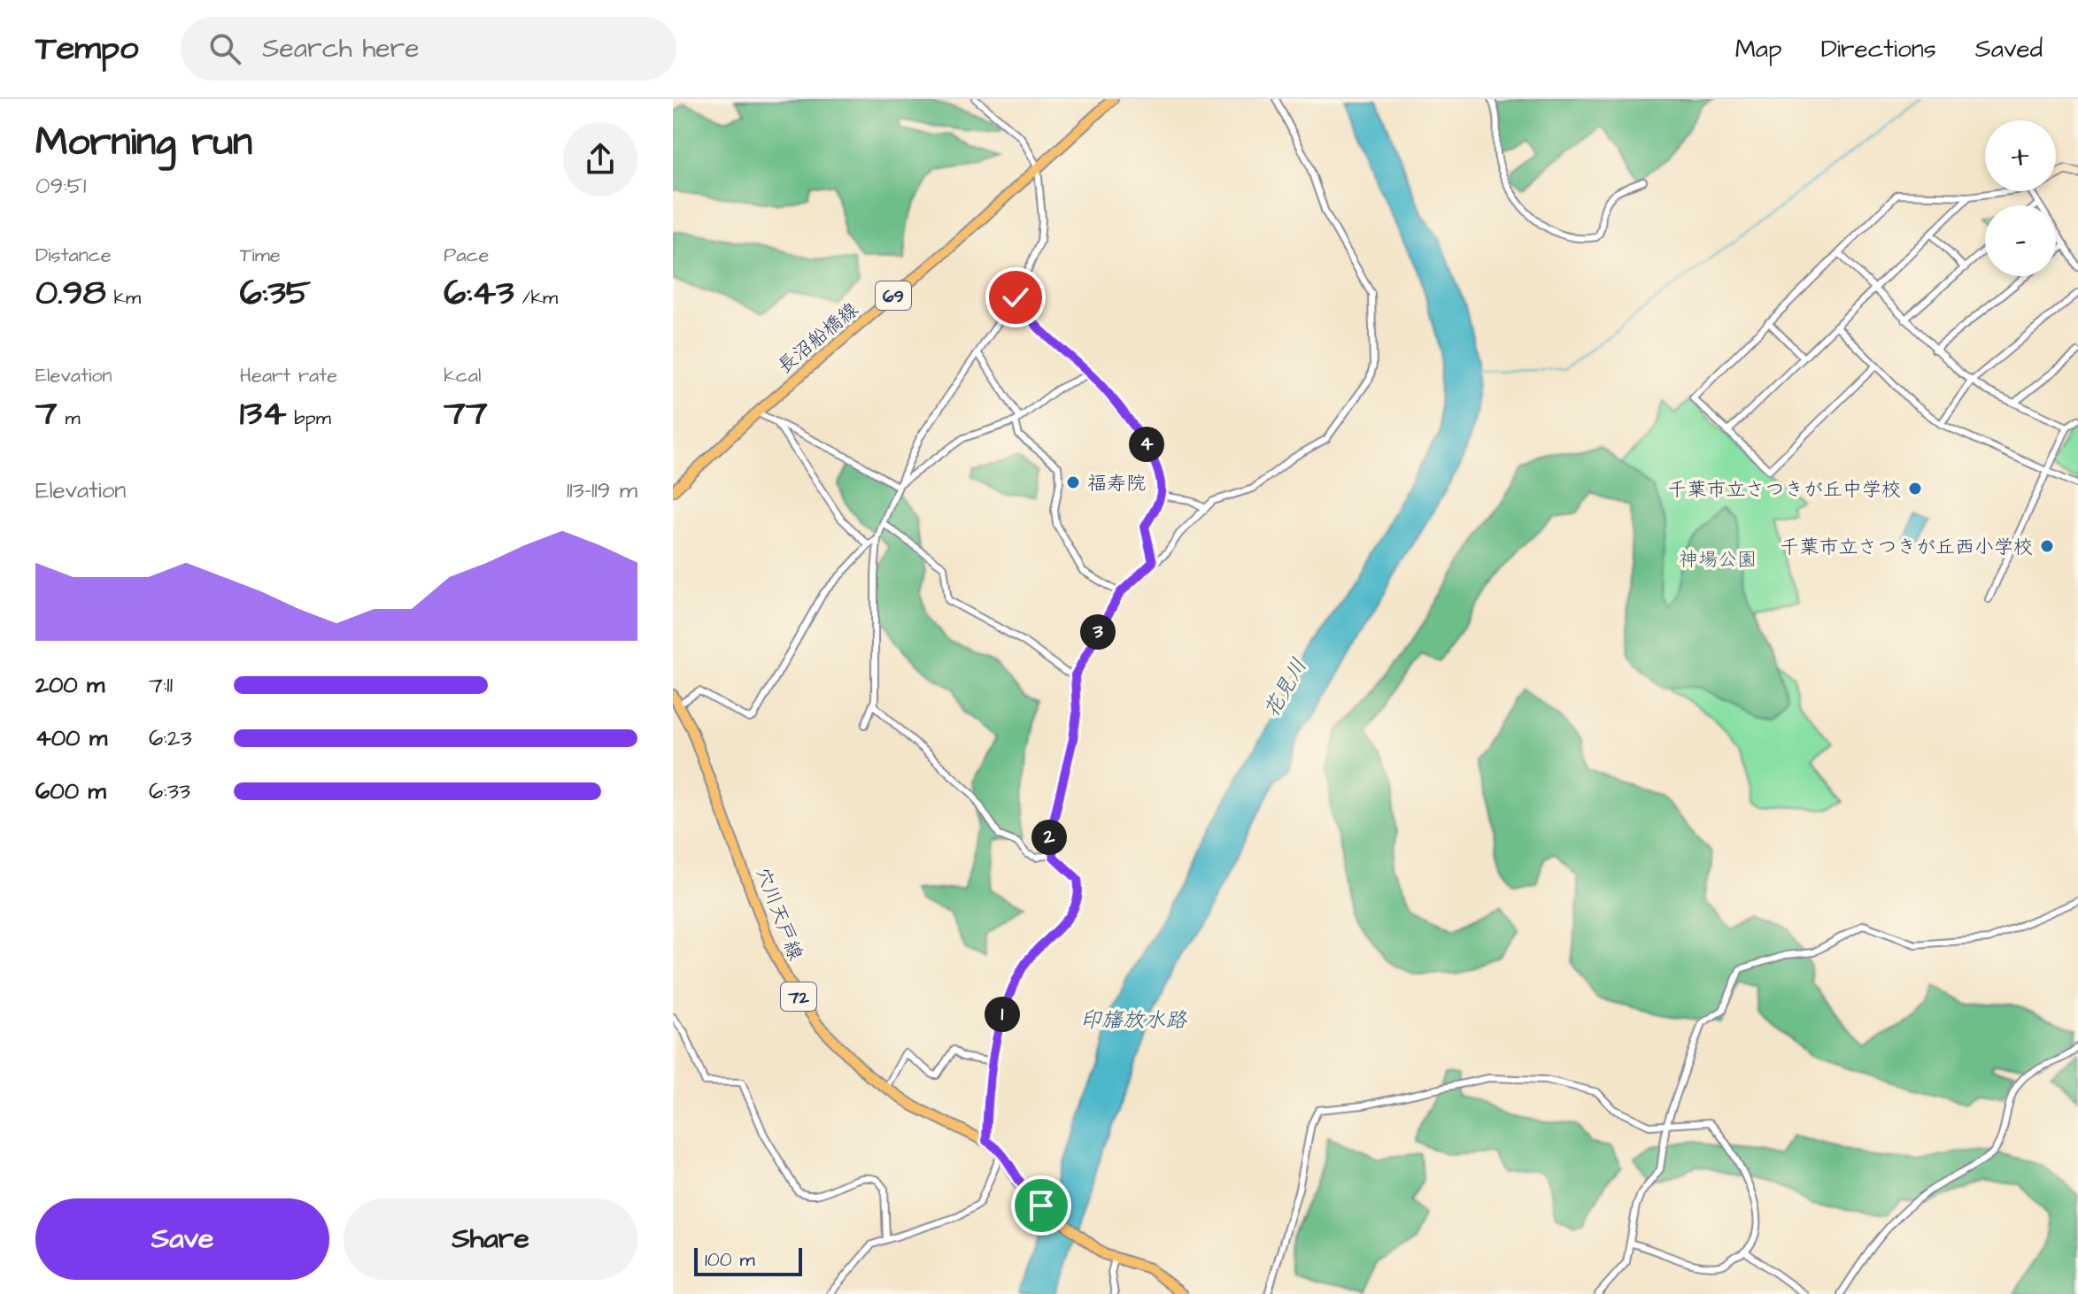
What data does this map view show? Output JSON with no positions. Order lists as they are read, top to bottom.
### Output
{
  "streets": {
    "main road": [
      "69",
      "長沼船橋線",
      "穴川天戸線",
      "72"
    ]
  },
  "crossings": [
    ["穴川天戸線", "72"]
  ],
  "water": ["花見川", "印旛放水路"],
  "parks": ["神場公園"],
  "places": ["福寿院", "千葉市立さつきが丘中学校", "千葉市立さつきが丘西小学校"],
  "scale_bar": "100 m",
  "page": {
    "header": "Tempo",
    "search": "Search here",
    "nav": ["Map", "Directions", "Saved"],
    "heading": ["Morning run", "09:51"],
    "map_buttons": ["+", "−"],
    "stats": [
      ["Distance", "0.98 km"],
      ["Time", "6:35"],
      ["Pace", "6:43 /km"],
      ["Elevation", "7 m"],
      ["Heart rate", "134 bpm"],
      ["kcal", "77"]
    ],
    "pins": [
      "4",
      "3",
      "2",
      "1"
    ],
    "chart": ["Elevation", "113–119 m"],
    "list": [
      {
        "name": "200 m",
        "note": "7:11"
      },
      {
        "name": "400 m",
        "note": "6:23"
      },
      {
        "name": "600 m",
        "note": "6:33"
      }
    ],
    "buttons": ["Save", "Share"],
    "scale": "100 m"
  }
}
